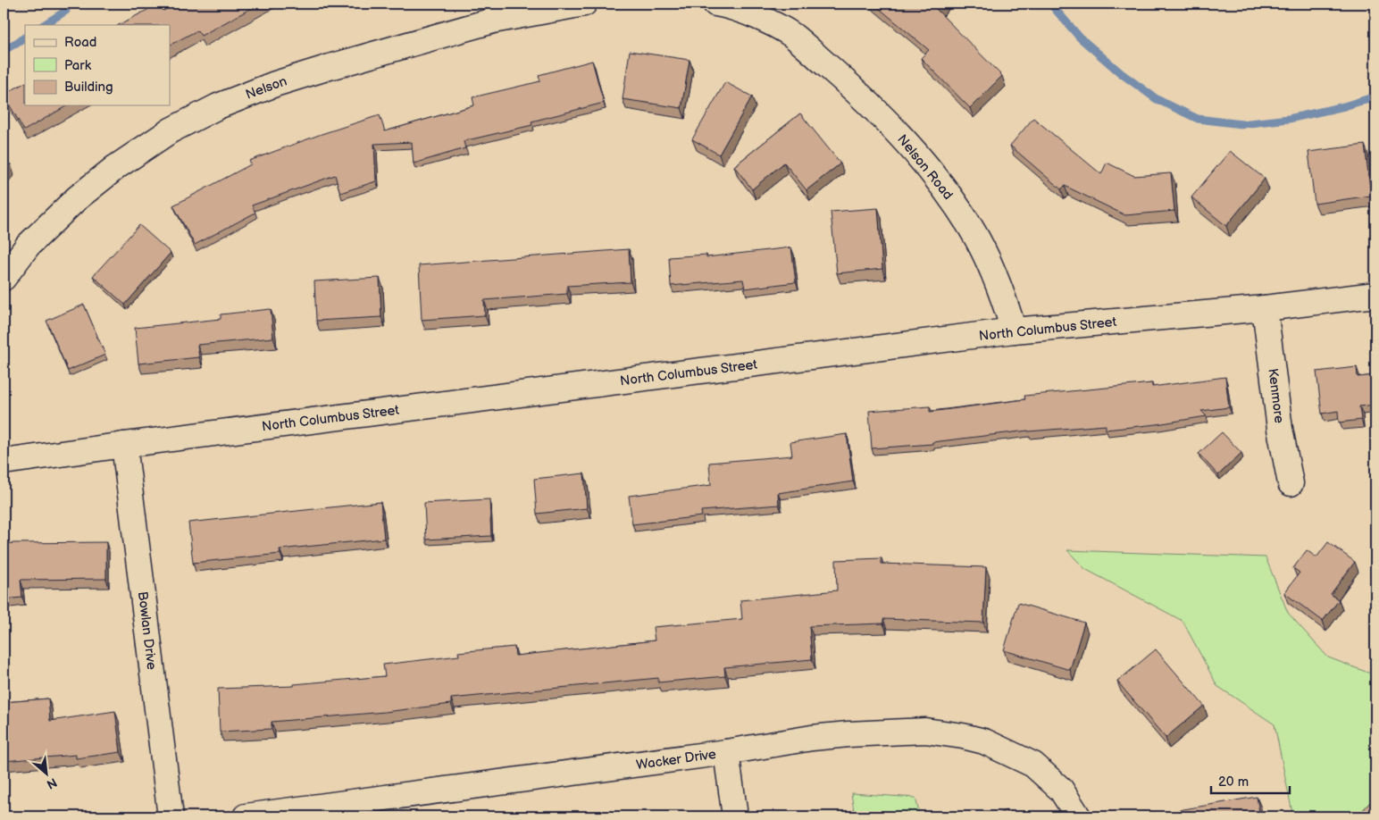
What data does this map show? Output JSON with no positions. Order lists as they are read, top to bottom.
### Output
{
  "streets": {
    "street": [
      "Nelson",
      "Nelson Road",
      "North Columbus Street",
      "Kenmore",
      "Bowlan Drive",
      "Wacker Drive"
    ]
  },
  "crossings": [
    ["Nelson Road", "North Columbus Street"],
    ["North Columbus Street", "Kenmore"],
    ["North Columbus Street", "Bowlan Drive"]
  ],
  "legend": ["Road", "Park", "Building"],
  "scale_bar": "20 m",
  "north": "bottom right"
}
